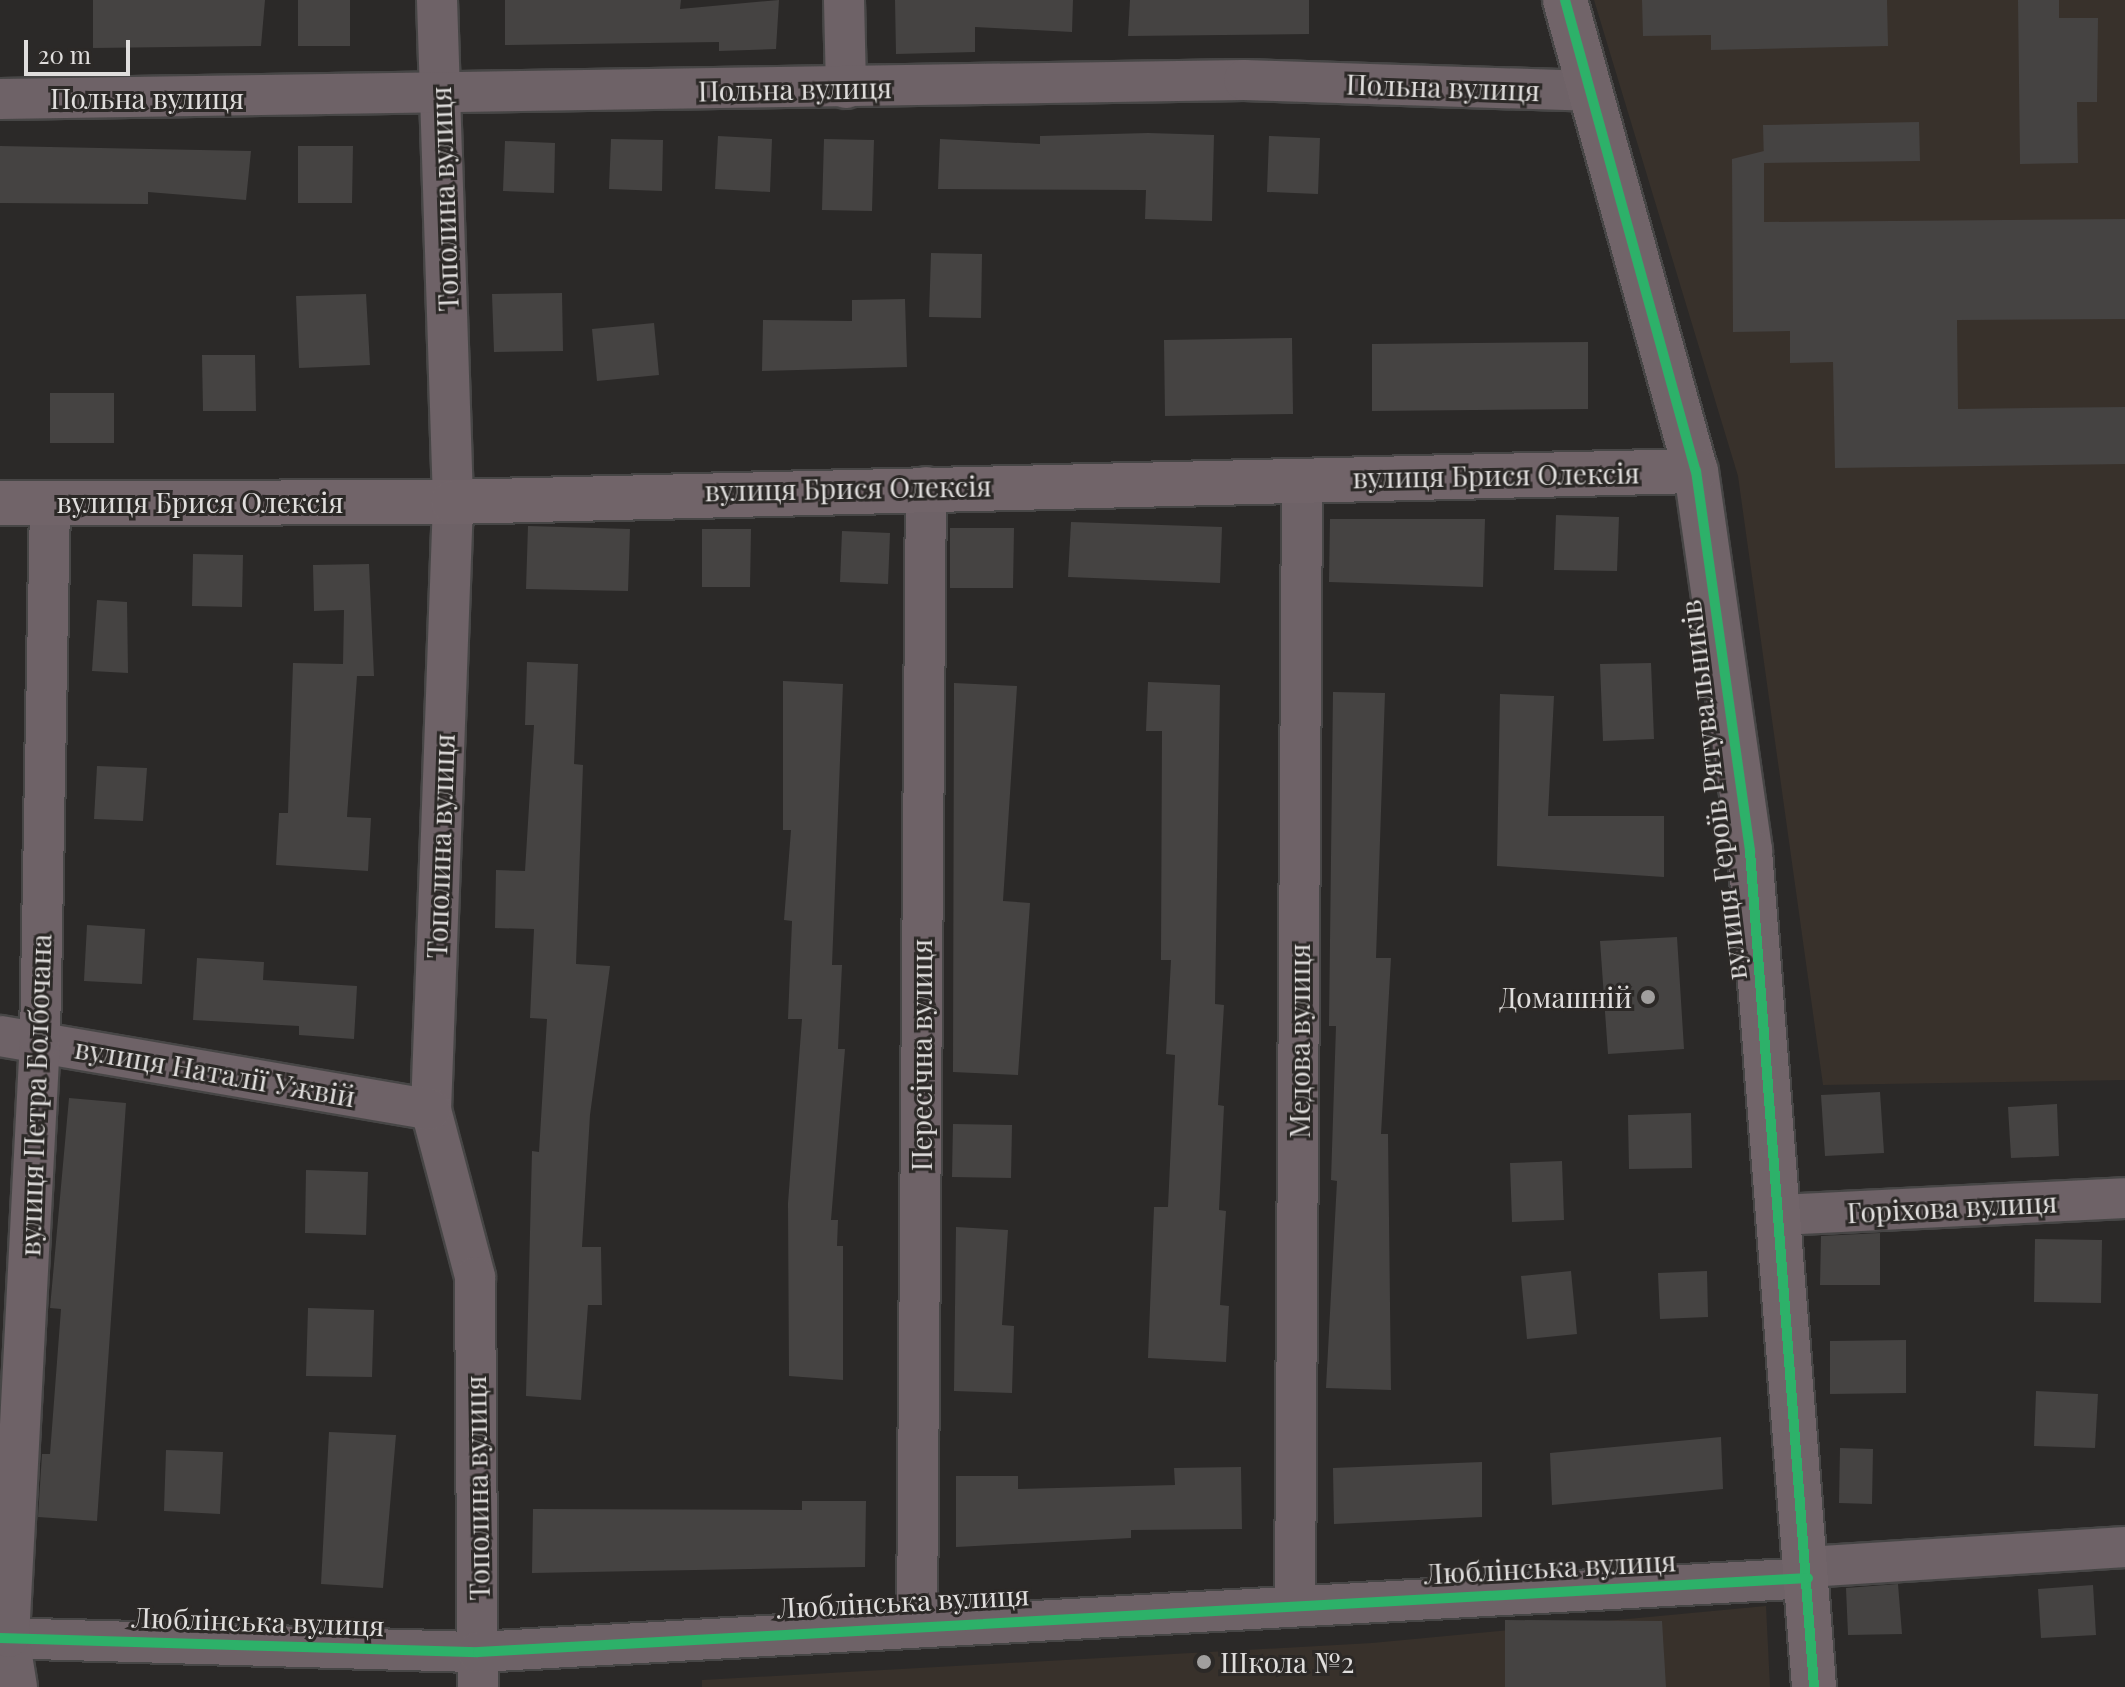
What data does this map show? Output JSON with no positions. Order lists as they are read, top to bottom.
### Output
{
  "streets": {
    "street": [
      "Польна вулиця",
      "Тополина вулиця",
      "вулиця Брися Олексія",
      "вулиця Героїв Рятувальників",
      "Медова вулиця",
      "Пересічна вулиця",
      "вулиця Наталії Ужвій",
      "вулиця Петра Болбочана",
      "Горіхова вулиця",
      "Люблінська вулиця"
    ]
  },
  "crossings": [
    ["Польна вулиця", "Тополина вулиця"],
    ["Польна вулиця", "вулиця Героїв Рятувальників"],
    ["Тополина вулиця", "вулиця Брися Олексія"],
    ["Тополина вулиця", "вулиця Наталії Ужвій"],
    ["Тополина вулиця", "Люблінська вулиця"],
    ["вулиця Брися Олексія", "вулиця Героїв Рятувальників"],
    ["вулиця Брися Олексія", "Медова вулиця"],
    ["вулиця Брися Олексія", "Пересічна вулиця"],
    ["вулиця Брися Олексія", "вулиця Петра Болбочана"],
    ["вулиця Героїв Рятувальників", "Горіхова вулиця"],
    ["вулиця Героїв Рятувальників", "Люблінська вулиця"],
    ["Медова вулиця", "Люблінська вулиця"],
    ["Пересічна вулиця", "Люблінська вулиця"],
    ["вулиця Наталії Ужвій", "вулиця Петра Болбочана"],
    ["вулиця Петра Болбочана", "Люблінська вулиця"]
  ],
  "places": ["Домашній", "Школа №2"],
  "scale_bar": "20 m"
}
